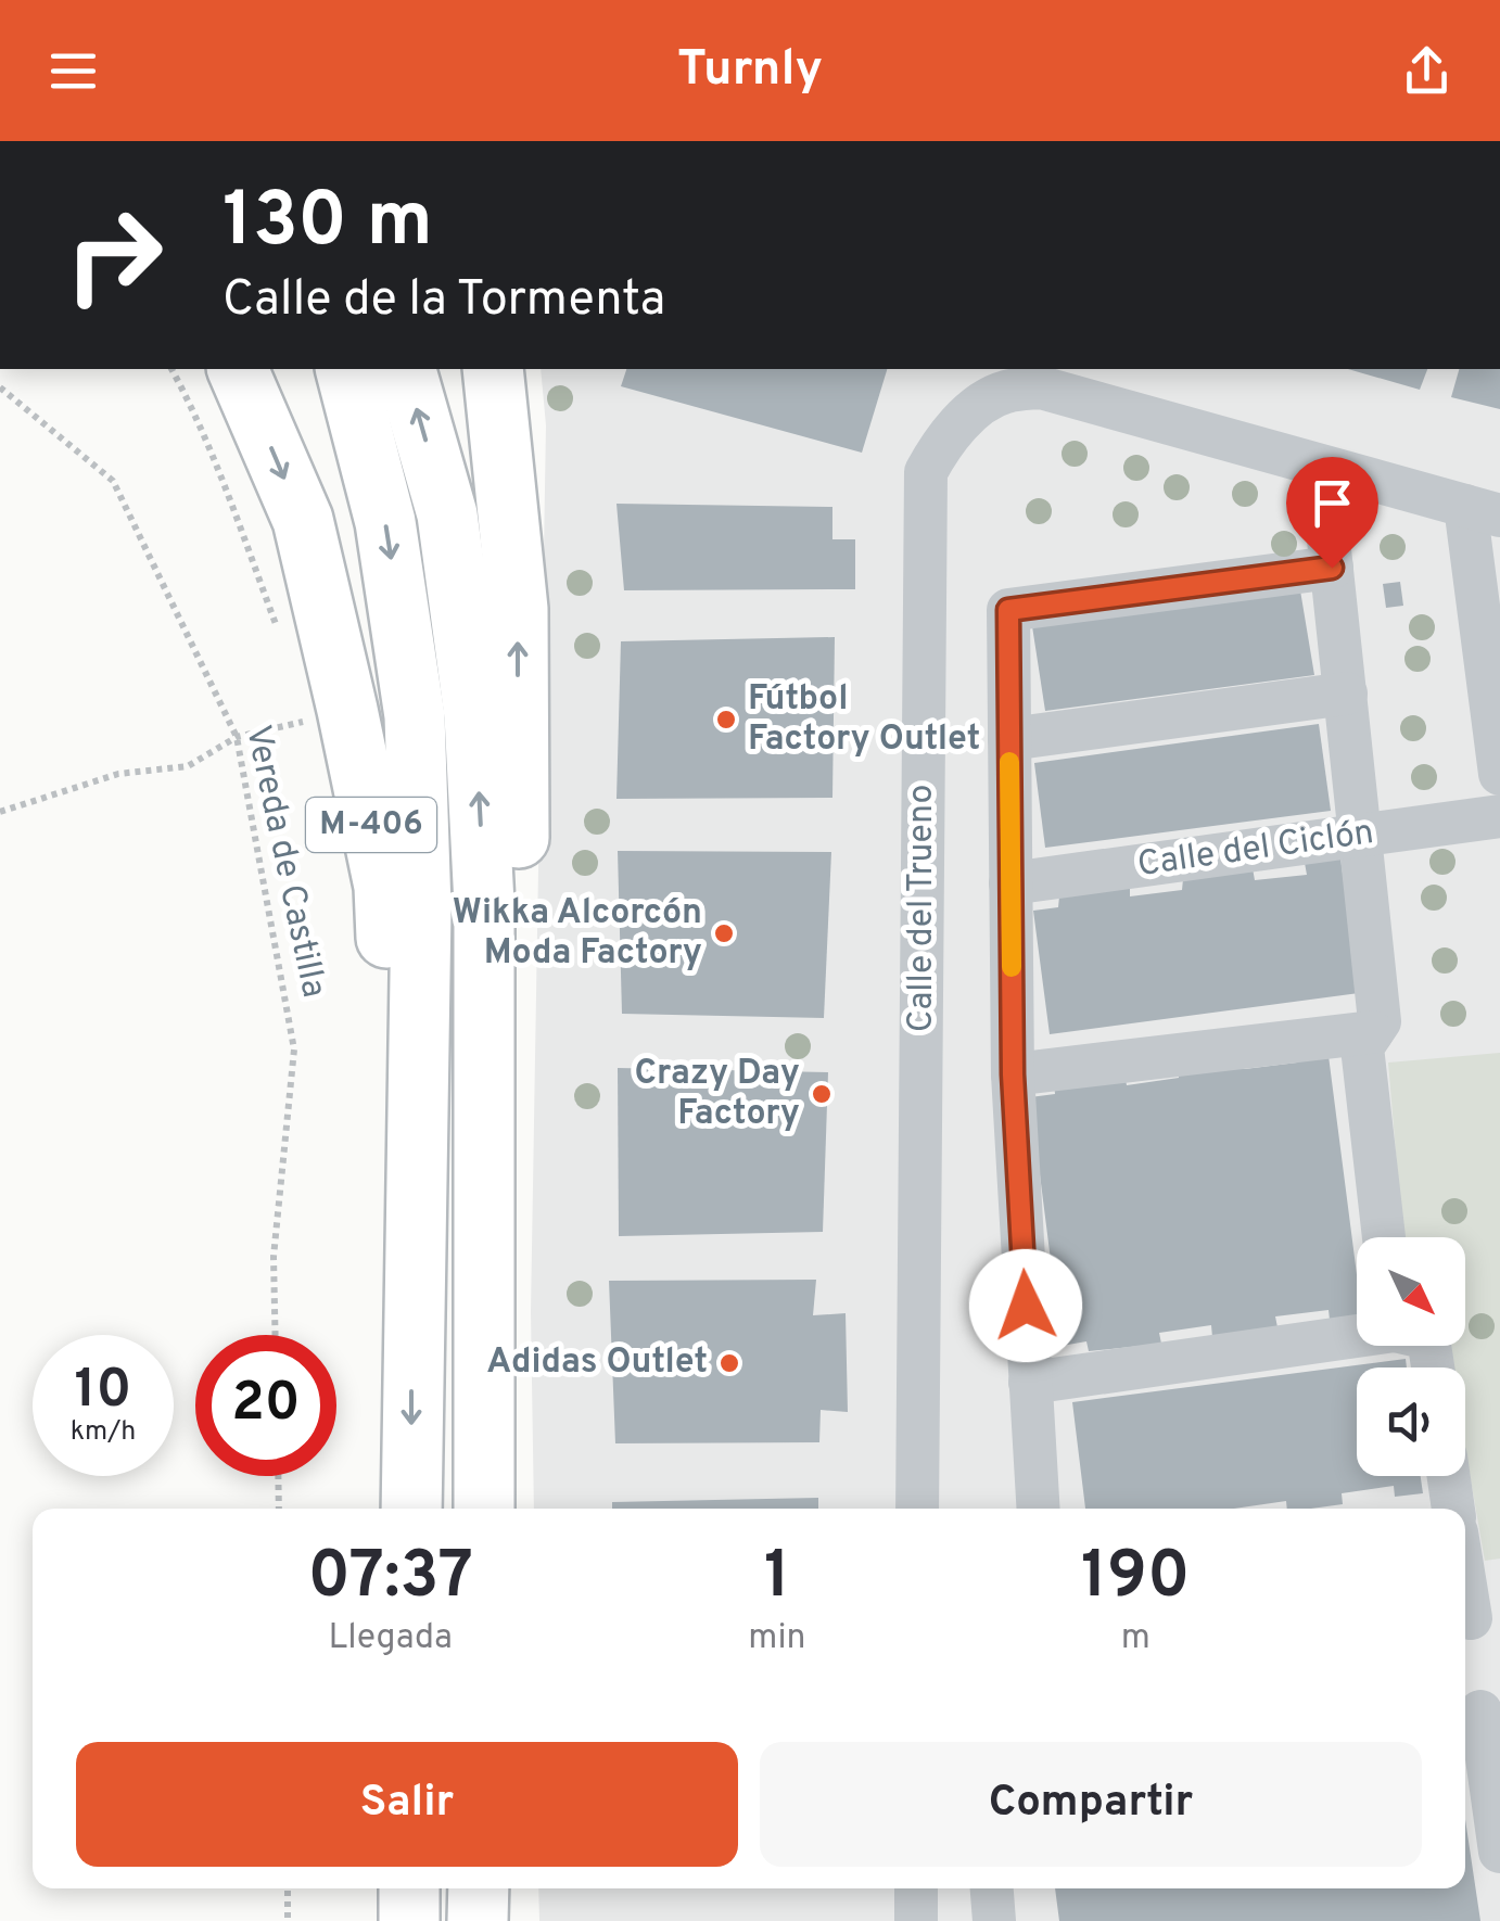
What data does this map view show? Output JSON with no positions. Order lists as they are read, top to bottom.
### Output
{
  "streets": {
    "highway": ["M-406"],
    "street": ["Calle del Ciclón", "Calle del Trueno"],
    "path": ["Vereda de Castilla"]
  },
  "places": [
    "Fútbol Factory Outlet",
    "Wikka Alcorcón Moda Factory",
    "Crazy Day Factory",
    "Adidas Outlet"
  ],
  "north": "bottom right",
  "page": {
    "header": "Turnly",
    "turn": ["130 m", "Calle de la Tormenta"],
    "speed": "10 km/h",
    "limit": "20",
    "eta": [
      "07:37",
      "Llegada",
      "1",
      "min",
      "190",
      "m"
    ],
    "buttons": ["Salir", "Compartir"]
  }
}
